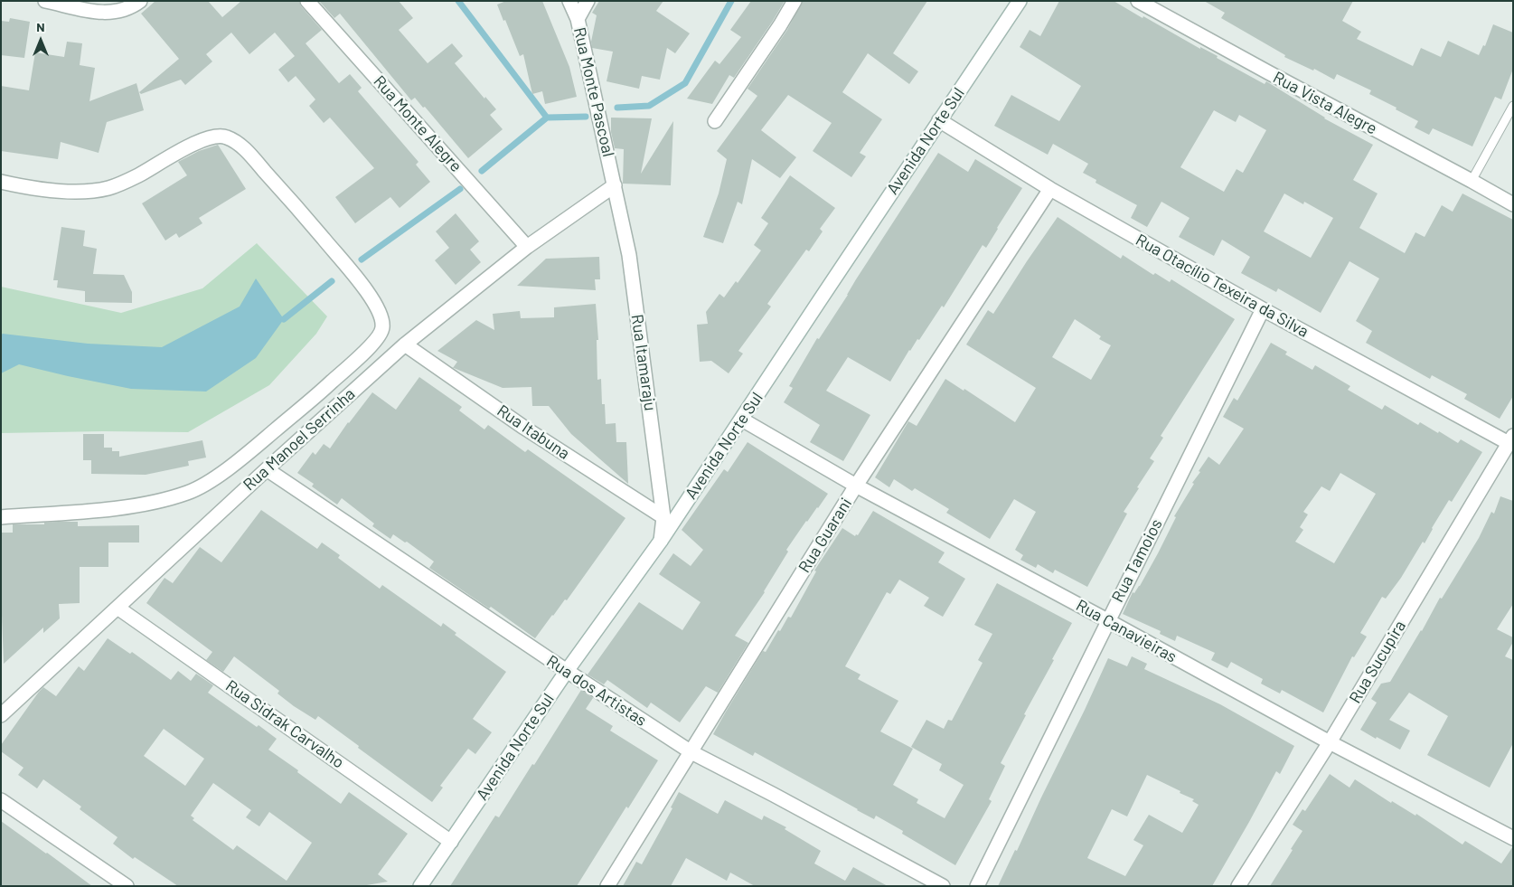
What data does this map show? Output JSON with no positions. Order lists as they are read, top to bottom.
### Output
{
  "streets": {
    "street": [
      "Rua Monte Pascoal",
      "Rua Vista Alegre",
      "Rua Monte Alegre",
      "Avenida Norte Sul",
      "Rua Otacílio Texeira da Silva",
      "Rua Itamaraju",
      "Rua Itabuna",
      "Rua Manoel Serrinha",
      "Rua Guarani",
      "Rua Tamoios",
      "Rua Canavieiras",
      "Rua Sucupira",
      "Rua dos Artistas",
      "Rua Sidrak Carvalho"
    ]
  },
  "crossings": [
    ["Rua Monte Pascoal", "Rua Itamaraju"],
    ["Rua Monte Pascoal", "Rua Manoel Serrinha"],
    ["Rua Monte Alegre", "Rua Manoel Serrinha"],
    ["Avenida Norte Sul", "Rua Otacílio Texeira da Silva"],
    ["Avenida Norte Sul", "Rua Itamaraju"],
    ["Avenida Norte Sul", "Rua Canavieiras"],
    ["Avenida Norte Sul", "Rua dos Artistas"],
    ["Avenida Norte Sul", "Rua Sidrak Carvalho"],
    ["Rua Otacílio Texeira da Silva", "Rua Guarani"],
    ["Rua Otacílio Texeira da Silva", "Rua Tamoios"],
    ["Rua Otacílio Texeira da Silva", "Rua Sucupira"],
    ["Rua Itamaraju", "Rua Itabuna"],
    ["Rua Itamaraju", "Rua Manoel Serrinha"],
    ["Rua Itabuna", "Rua Manoel Serrinha"],
    ["Rua Manoel Serrinha", "Rua dos Artistas"],
    ["Rua Manoel Serrinha", "Rua Sidrak Carvalho"],
    ["Rua Guarani", "Rua Canavieiras"],
    ["Rua Guarani", "Rua dos Artistas"],
    ["Rua Tamoios", "Rua Canavieiras"],
    ["Rua Canavieiras", "Rua Sucupira"]
  ],
  "north": "top"
}
